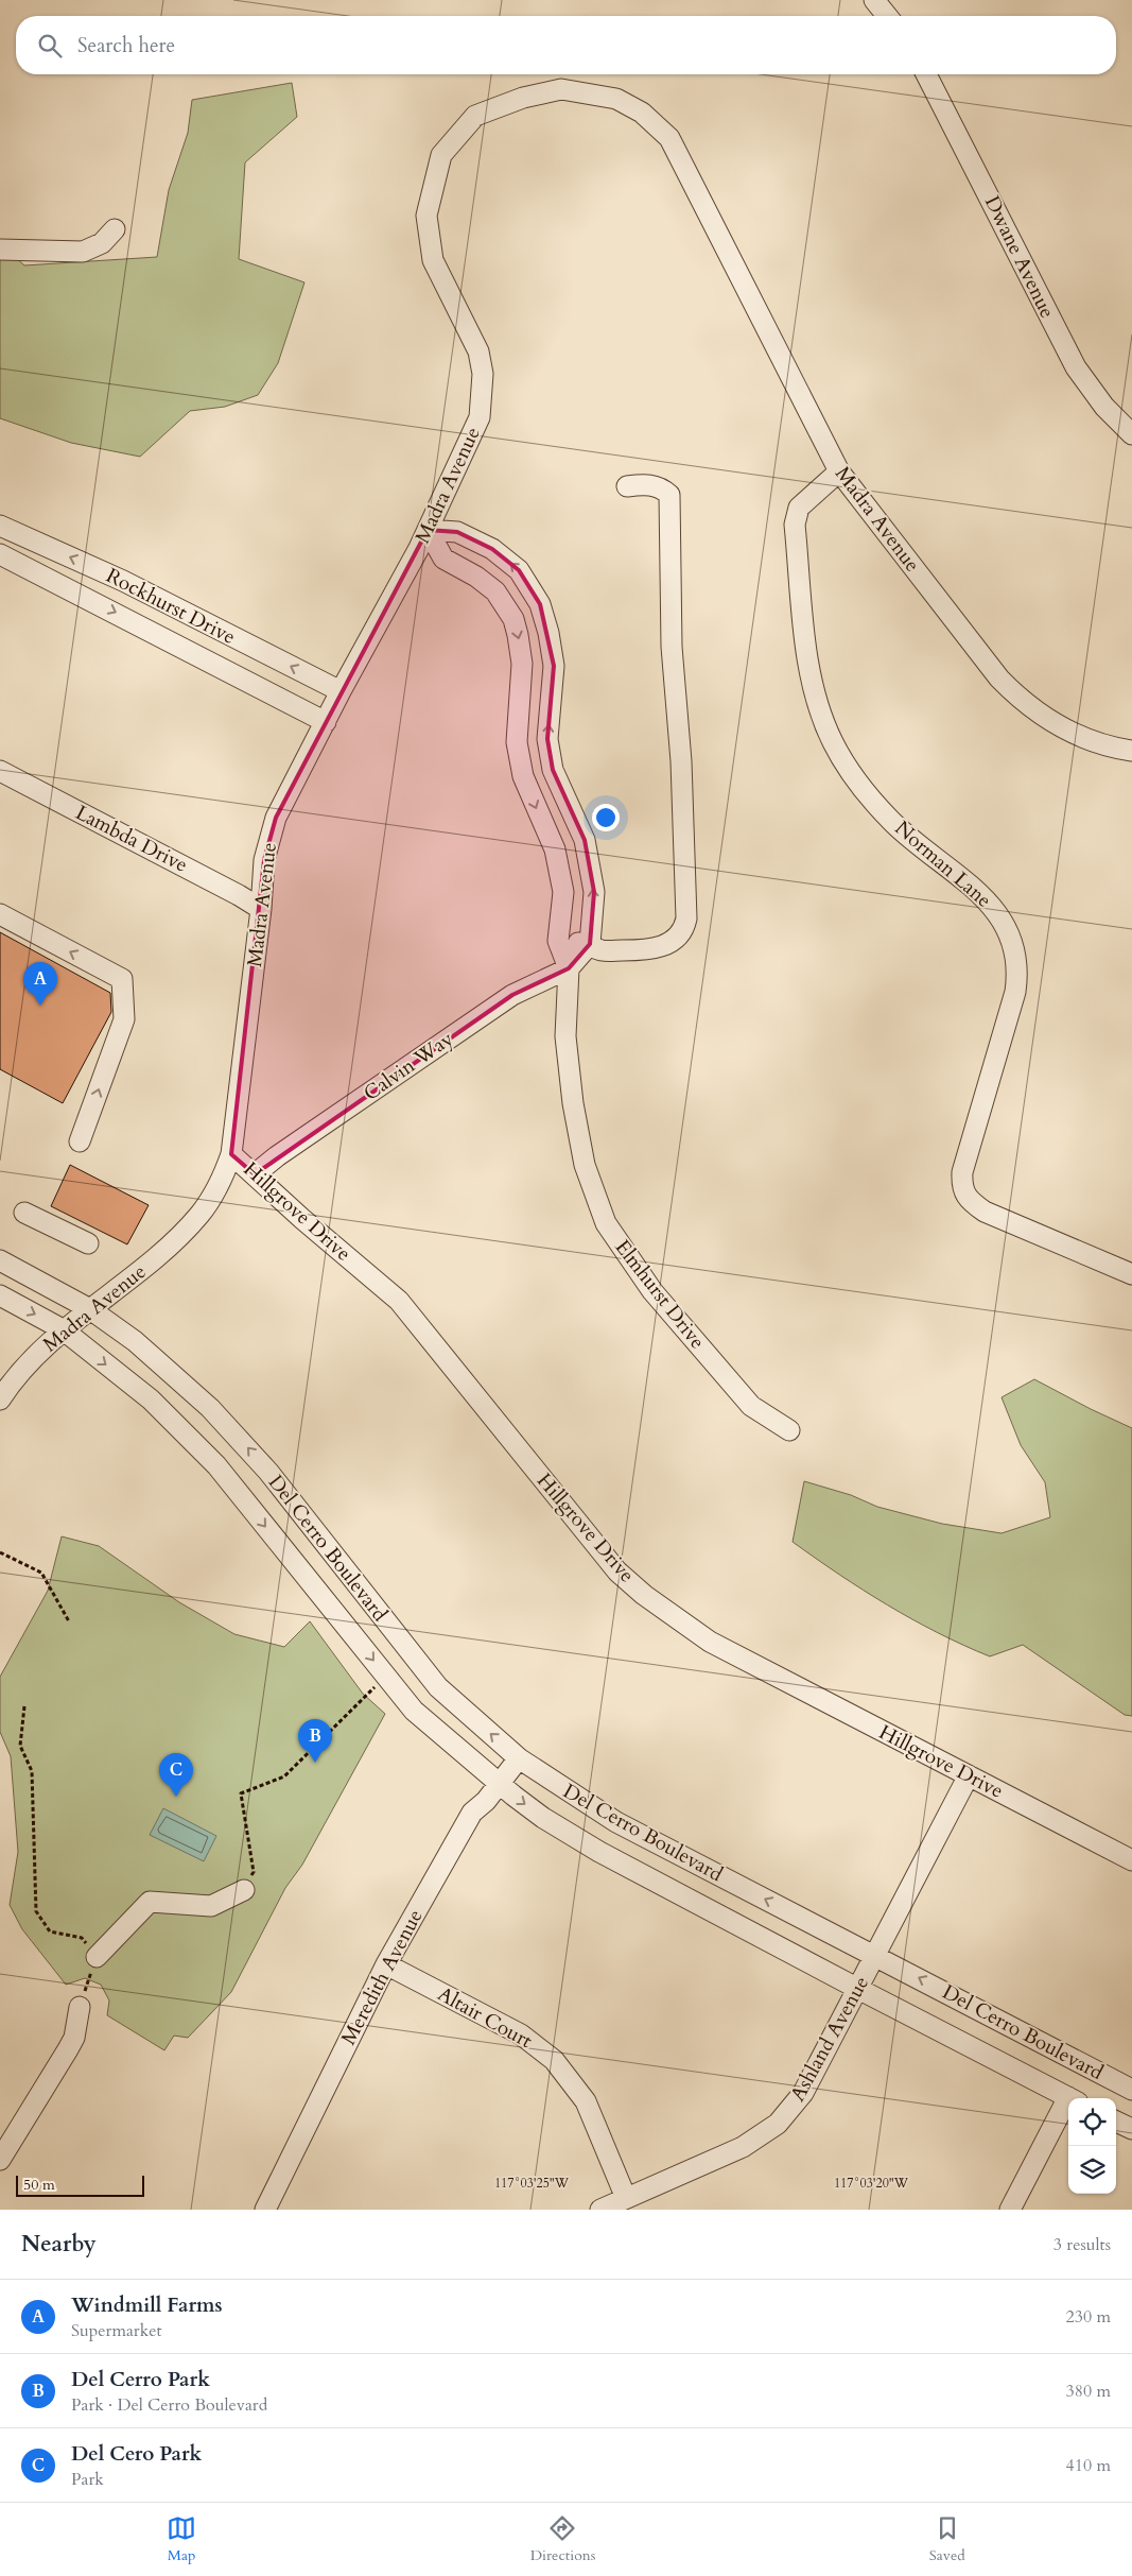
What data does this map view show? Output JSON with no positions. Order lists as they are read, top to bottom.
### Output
{
  "streets": {
    "street": [
      "Dwane Avenue",
      "Madra Avenue",
      "Rockhurst Drive",
      "Lambda Drive",
      "Norman Lane",
      "Calvin Way",
      "Hillgrove Drive",
      "Elmhurst Drive",
      "Del Cerro Boulevard",
      "Meredith Avenue",
      "Altair Court",
      "Ashland Avenue"
    ]
  },
  "crossings": [
    ["Madra Avenue", "Rockhurst Drive"],
    ["Madra Avenue", "Lambda Drive"],
    ["Madra Avenue", "Norman Lane"],
    ["Madra Avenue", "Hillgrove Drive"],
    ["Madra Avenue", "Elmhurst Drive"],
    ["Madra Avenue", "Del Cerro Boulevard"],
    ["Calvin Way", "Hillgrove Drive"],
    ["Calvin Way", "Elmhurst Drive"],
    ["Hillgrove Drive", "Ashland Avenue"],
    ["Del Cerro Boulevard", "Meredith Avenue"],
    ["Del Cerro Boulevard", "Ashland Avenue"],
    ["Meredith Avenue", "Altair Court"],
    ["Altair Court", "Ashland Avenue"]
  ],
  "one_way": ["Elmhurst Drive"],
  "scale_bar": "50 m",
  "page": {
    "search": "Search here",
    "pins": ["A", "B", "C"],
    "scale": "50 m",
    "heading": ["Nearby", "3 results"],
    "list": [
      {
        "mark": "A",
        "name": "Windmill Farms",
        "note": "Supermarket",
        "value": "230 m"
      },
      {
        "mark": "B",
        "name": "Del Cerro Park",
        "note": "Park · Del Cerro Boulevard",
        "value": "380 m"
      },
      {
        "mark": "C",
        "name": "Del Cero Park",
        "note": "Park",
        "value": "410 m"
      }
    ],
    "nav": ["Map", "Directions", "Saved"]
  },
  "coordinates": ["117°03'25\"W", "117°03'20\"W"]
}
